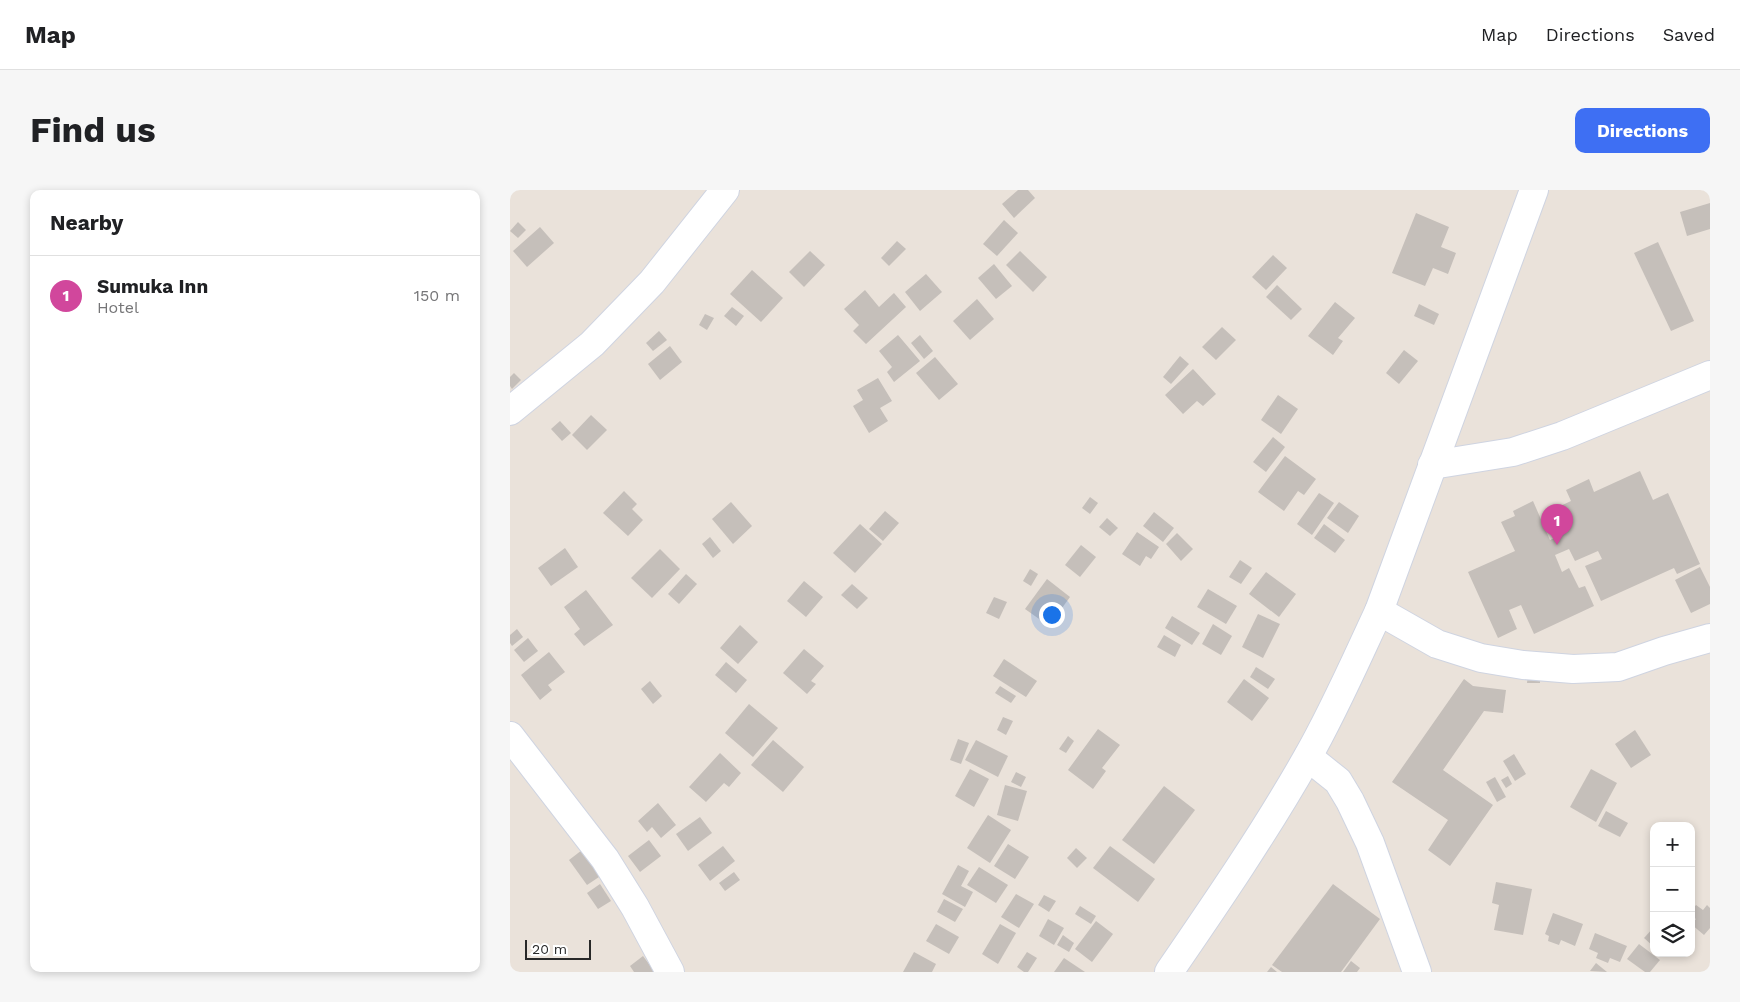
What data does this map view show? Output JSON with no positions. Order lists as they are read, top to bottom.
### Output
{
  "scale_bar": "20 m",
  "page": {
    "header": "Map",
    "nav": ["Map", "Directions", "Saved"],
    "buttons": "Directions",
    "title": "Find us",
    "heading": "Nearby",
    "list": [
      {
        "mark": "1",
        "name": "Sumuka Inn",
        "note": "Hotel",
        "value": "150 m"
      }
    ],
    "pins": "1",
    "map_buttons": ["+", "−"],
    "scale": "20 m"
  }
}
